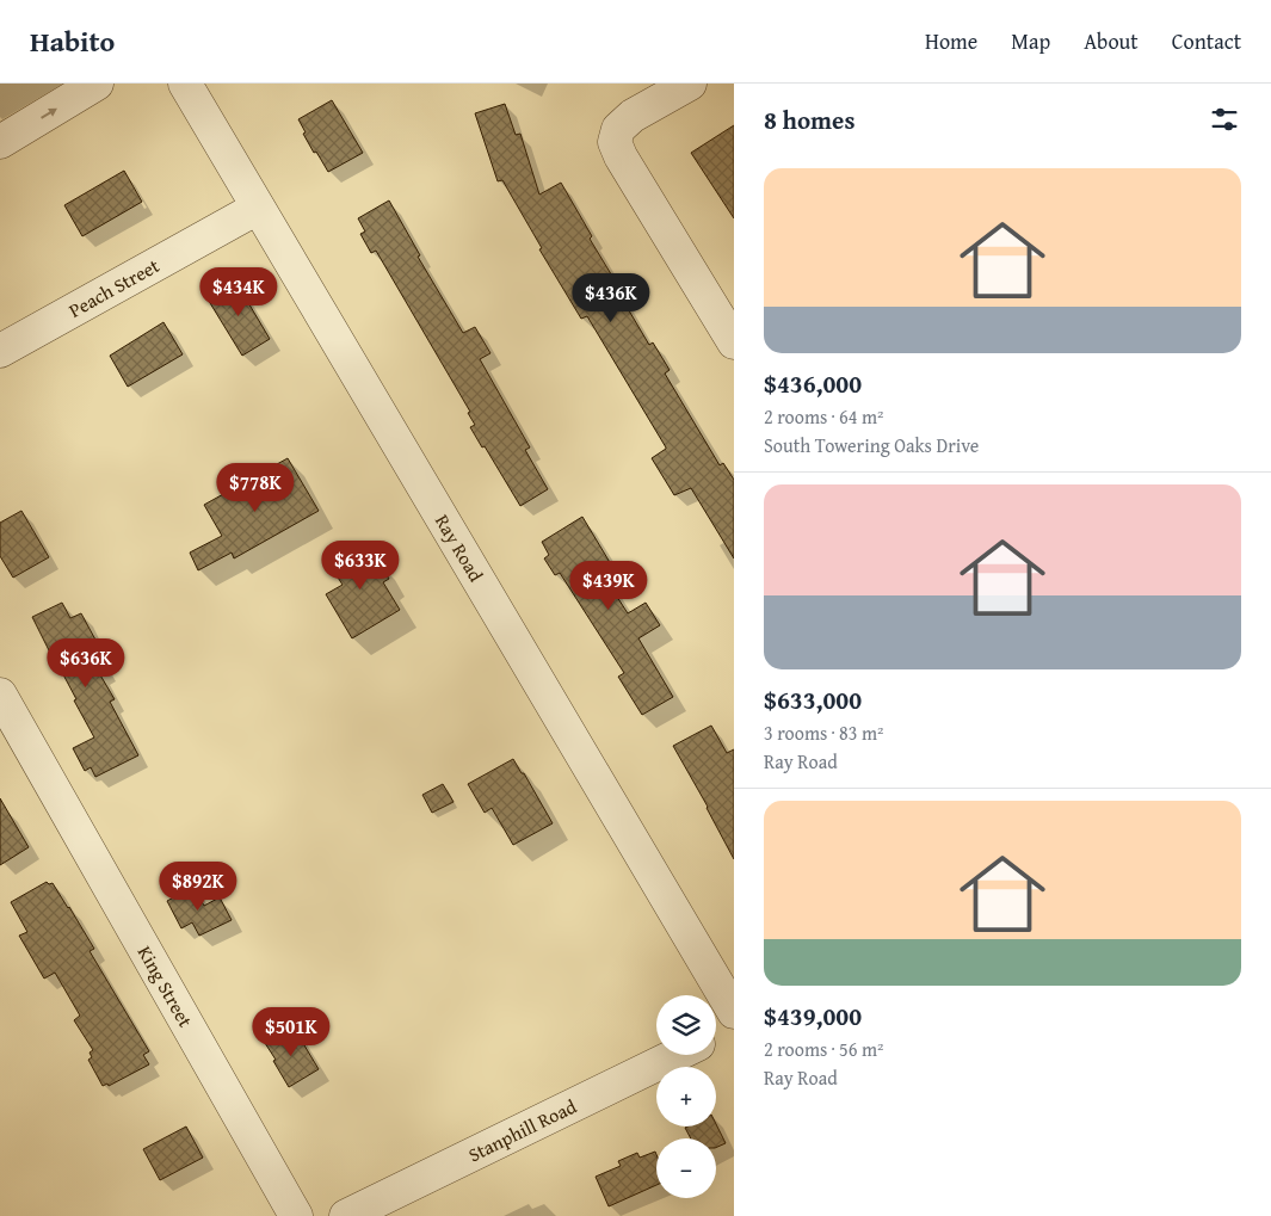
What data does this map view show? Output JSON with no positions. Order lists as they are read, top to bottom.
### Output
{
  "streets": {
    "street": [
      "Peach Street",
      "Ray Road",
      "King Street",
      "Stanphill Road"
    ]
  },
  "crossings": [
    ["Peach Street", "Ray Road"]
  ],
  "page": {
    "header": "Habito",
    "nav": [
      "Home",
      "Map",
      "About",
      "Contact"
    ],
    "heading": "8 homes",
    "list": [
      {
        "name": "$436,000",
        "note": "2 rooms · 64 m² · South Towering Oaks Drive"
      },
      {
        "name": "$633,000",
        "note": "3 rooms · 83 m² · Ray Road"
      },
      {
        "name": "$439,000",
        "note": "2 rooms · 56 m² · Ray Road"
      }
    ],
    "price": [
      "$434K",
      "$436K",
      "$778K",
      "$633K",
      "$439K",
      "$636K",
      "$892K",
      "$501K"
    ],
    "map_buttons": ["+", "−"]
  }
}
